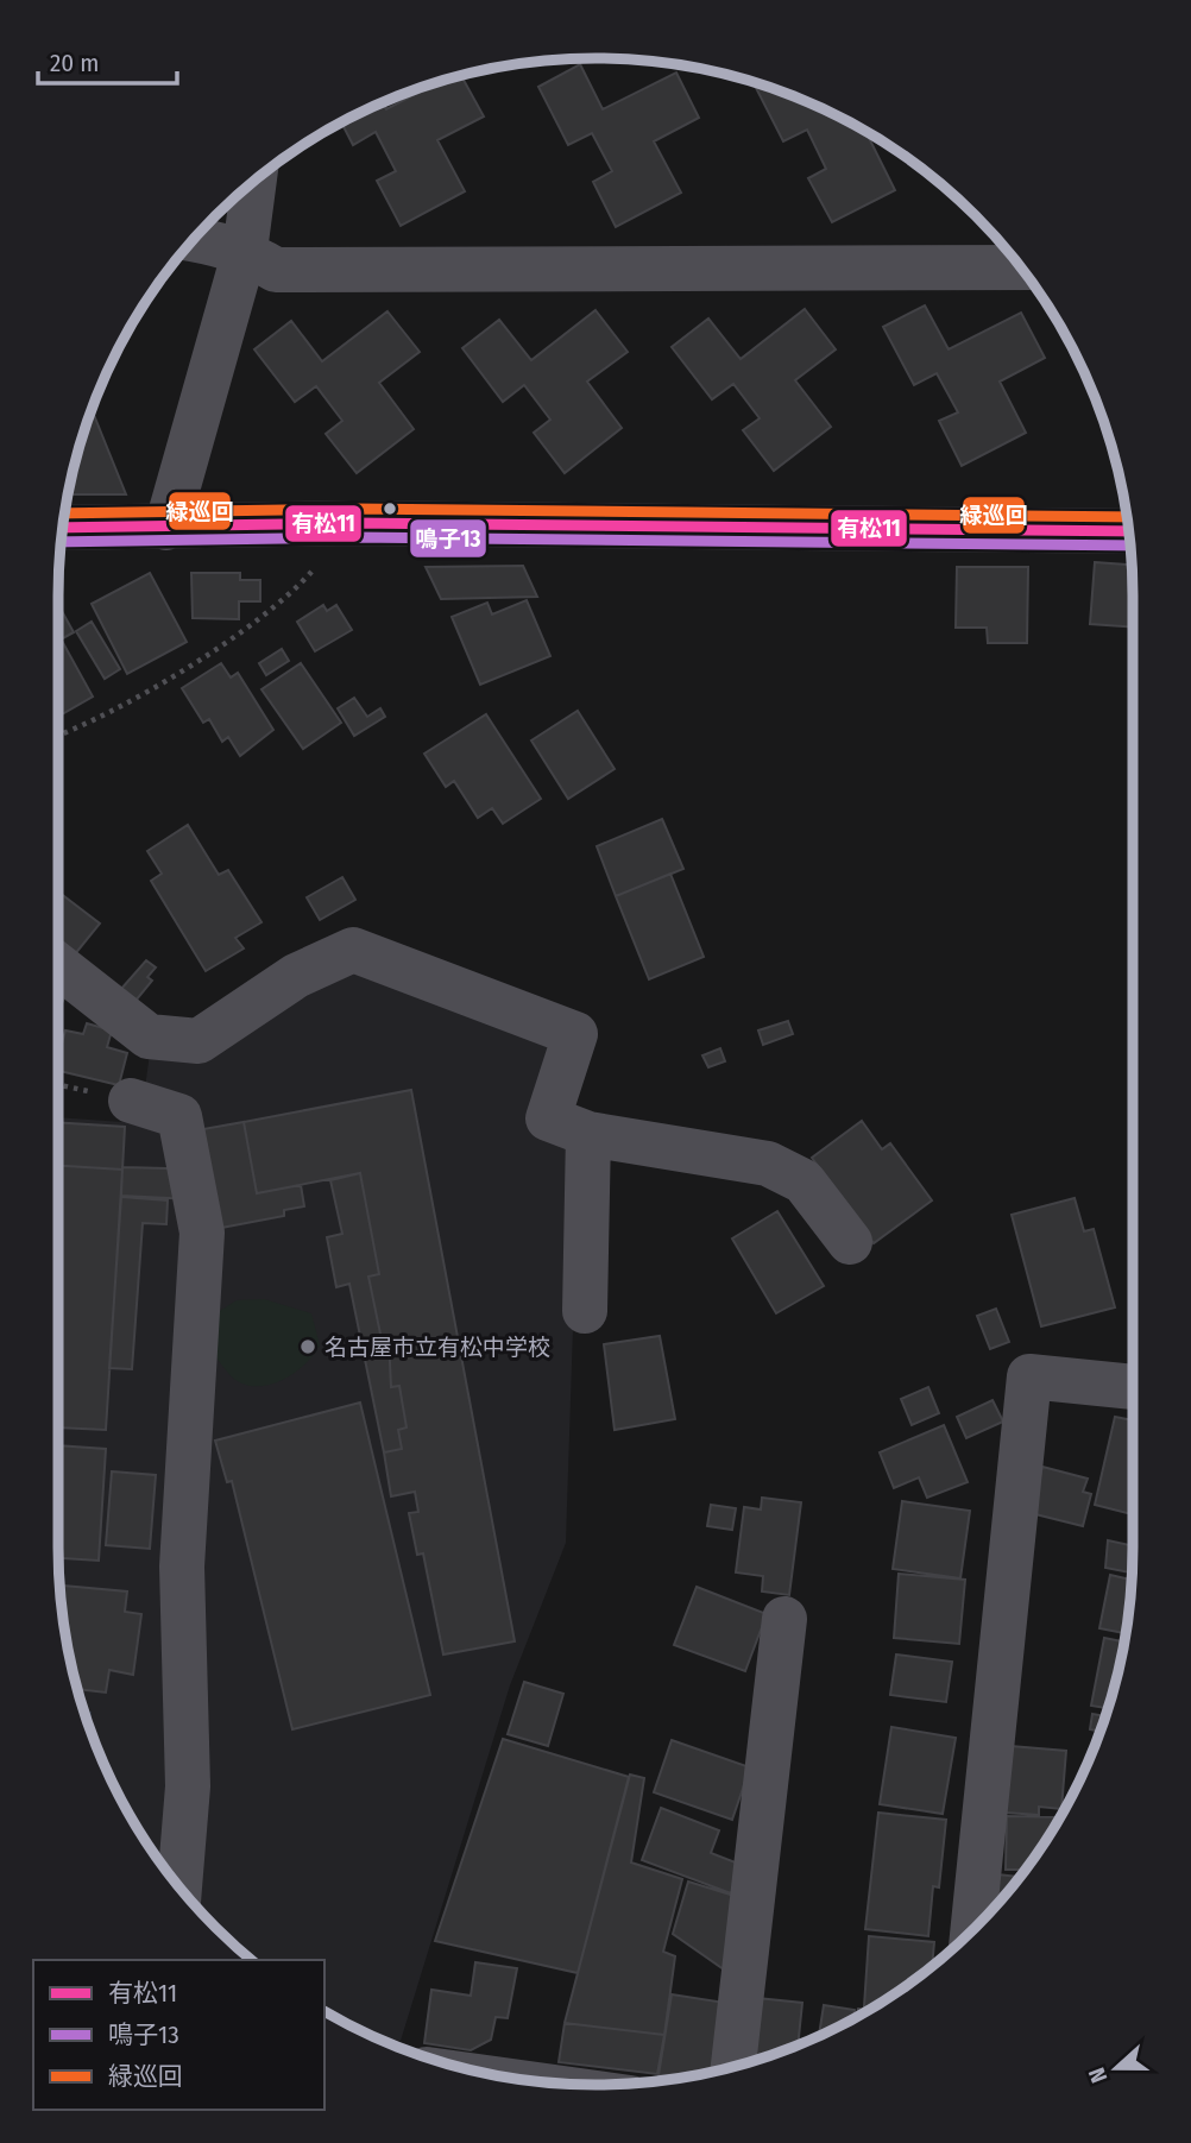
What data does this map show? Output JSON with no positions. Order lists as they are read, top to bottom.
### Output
{
  "places": ["名古屋市立有松中学校"],
  "lines": ["transit line 緑巡回", "transit line 有松11", "transit line 鳴子13"],
  "legend": ["有松11", "鳴子13", "緑巡回"],
  "scale_bar": "20 m",
  "north": "left"
}
